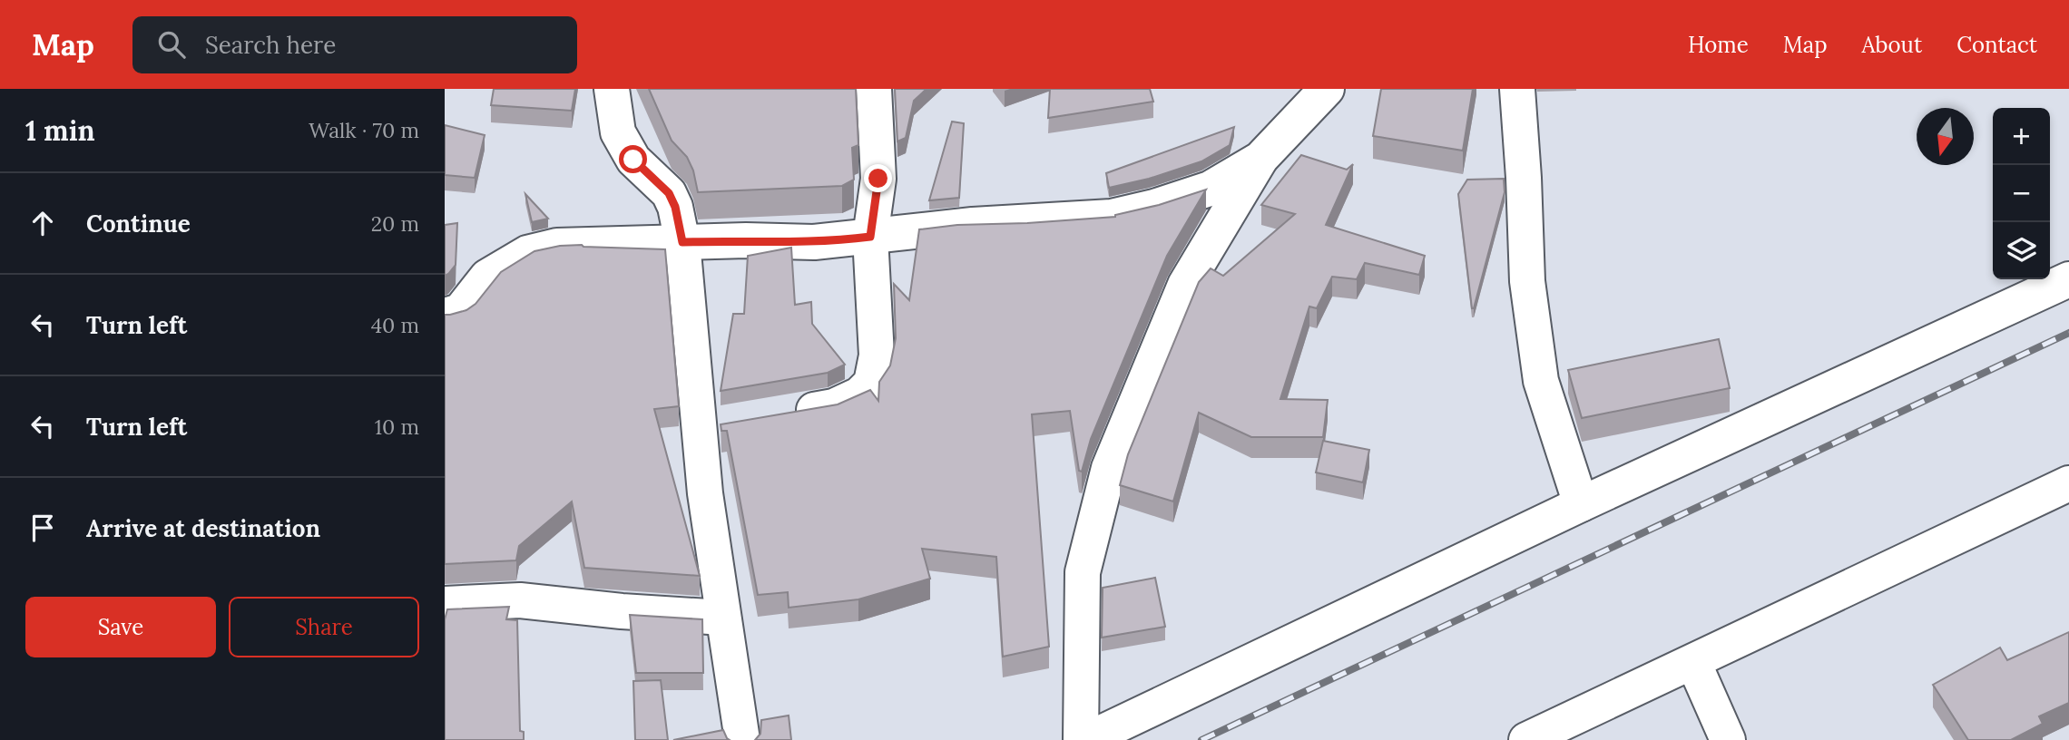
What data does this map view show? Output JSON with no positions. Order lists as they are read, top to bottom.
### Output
{
  "north": "bottom",
  "page": {
    "header": "Map",
    "search": "Search here",
    "nav": [
      "Home",
      "Map",
      "About",
      "Contact"
    ],
    "heading": ["1 min", "Walk · 70 m"],
    "map_buttons": ["+", "−"],
    "list": [
      ["Continue", "20 m"],
      ["Turn left", "40 m"],
      ["Turn left", "10 m"],
      "Arrive at destination"
    ],
    "buttons": ["Save", "Share"]
  }
}
